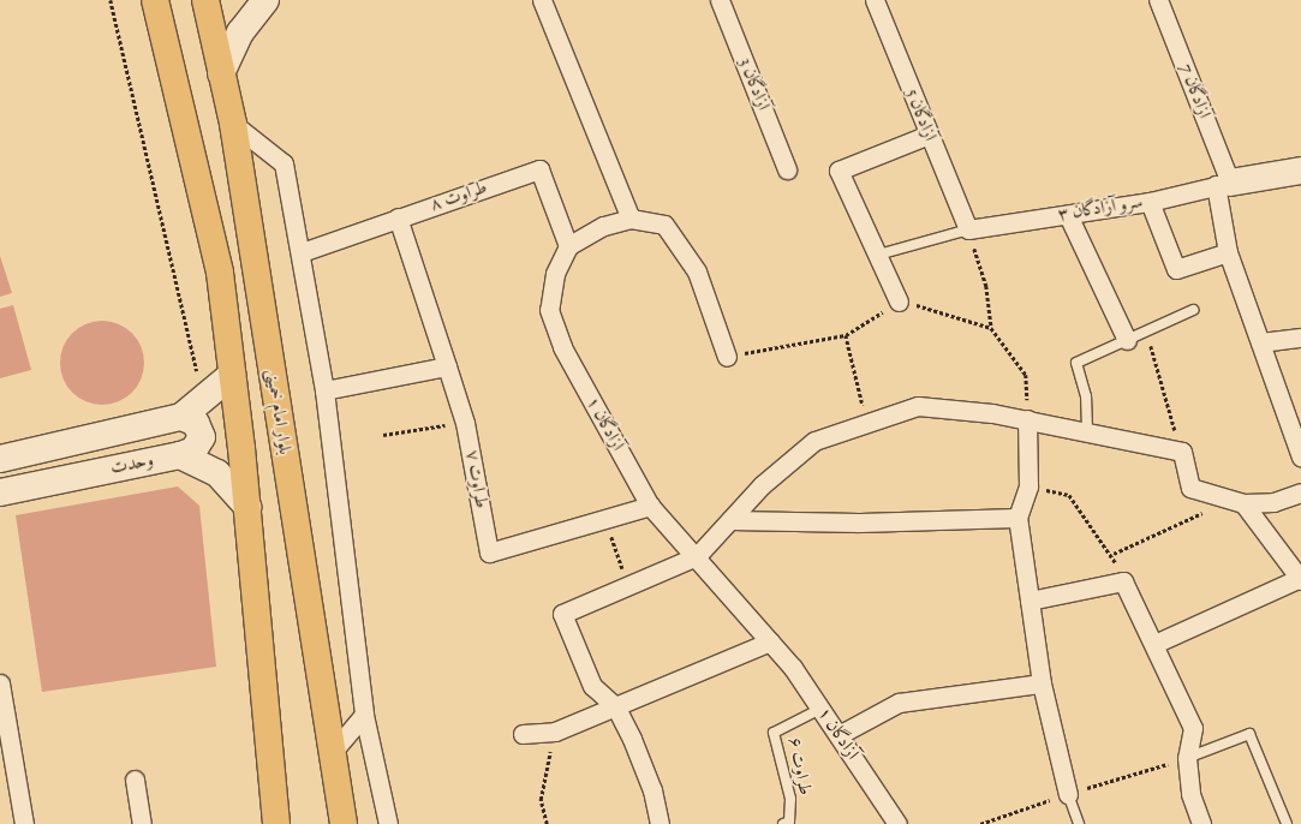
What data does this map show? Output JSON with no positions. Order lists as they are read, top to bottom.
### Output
{
  "streets": {
    "main road": ["بلوار امام خمینی"],
    "street": [
      "آزادگان 3",
      "آزادگان 7",
      "آزادگان 5",
      "طراوت ۸",
      "سرو آزادگان ۳",
      "آزادگان ۱",
      "وحدت",
      "طراوت ۷"
    ],
    "lane": ["طراوت ۶"]
  },
  "crossings": [
    ["آزادگان 7", "سرو آزادگان ۳"],
    ["آزادگان 5", "سرو آزادگان ۳"],
    ["طراوت ۸", "آزادگان ۱"],
    ["طراوت ۸", "طراوت ۷"],
    ["آزادگان ۱", "طراوت ۷"],
    ["آزادگان ۱", "طراوت ۶"]
  ]
}
